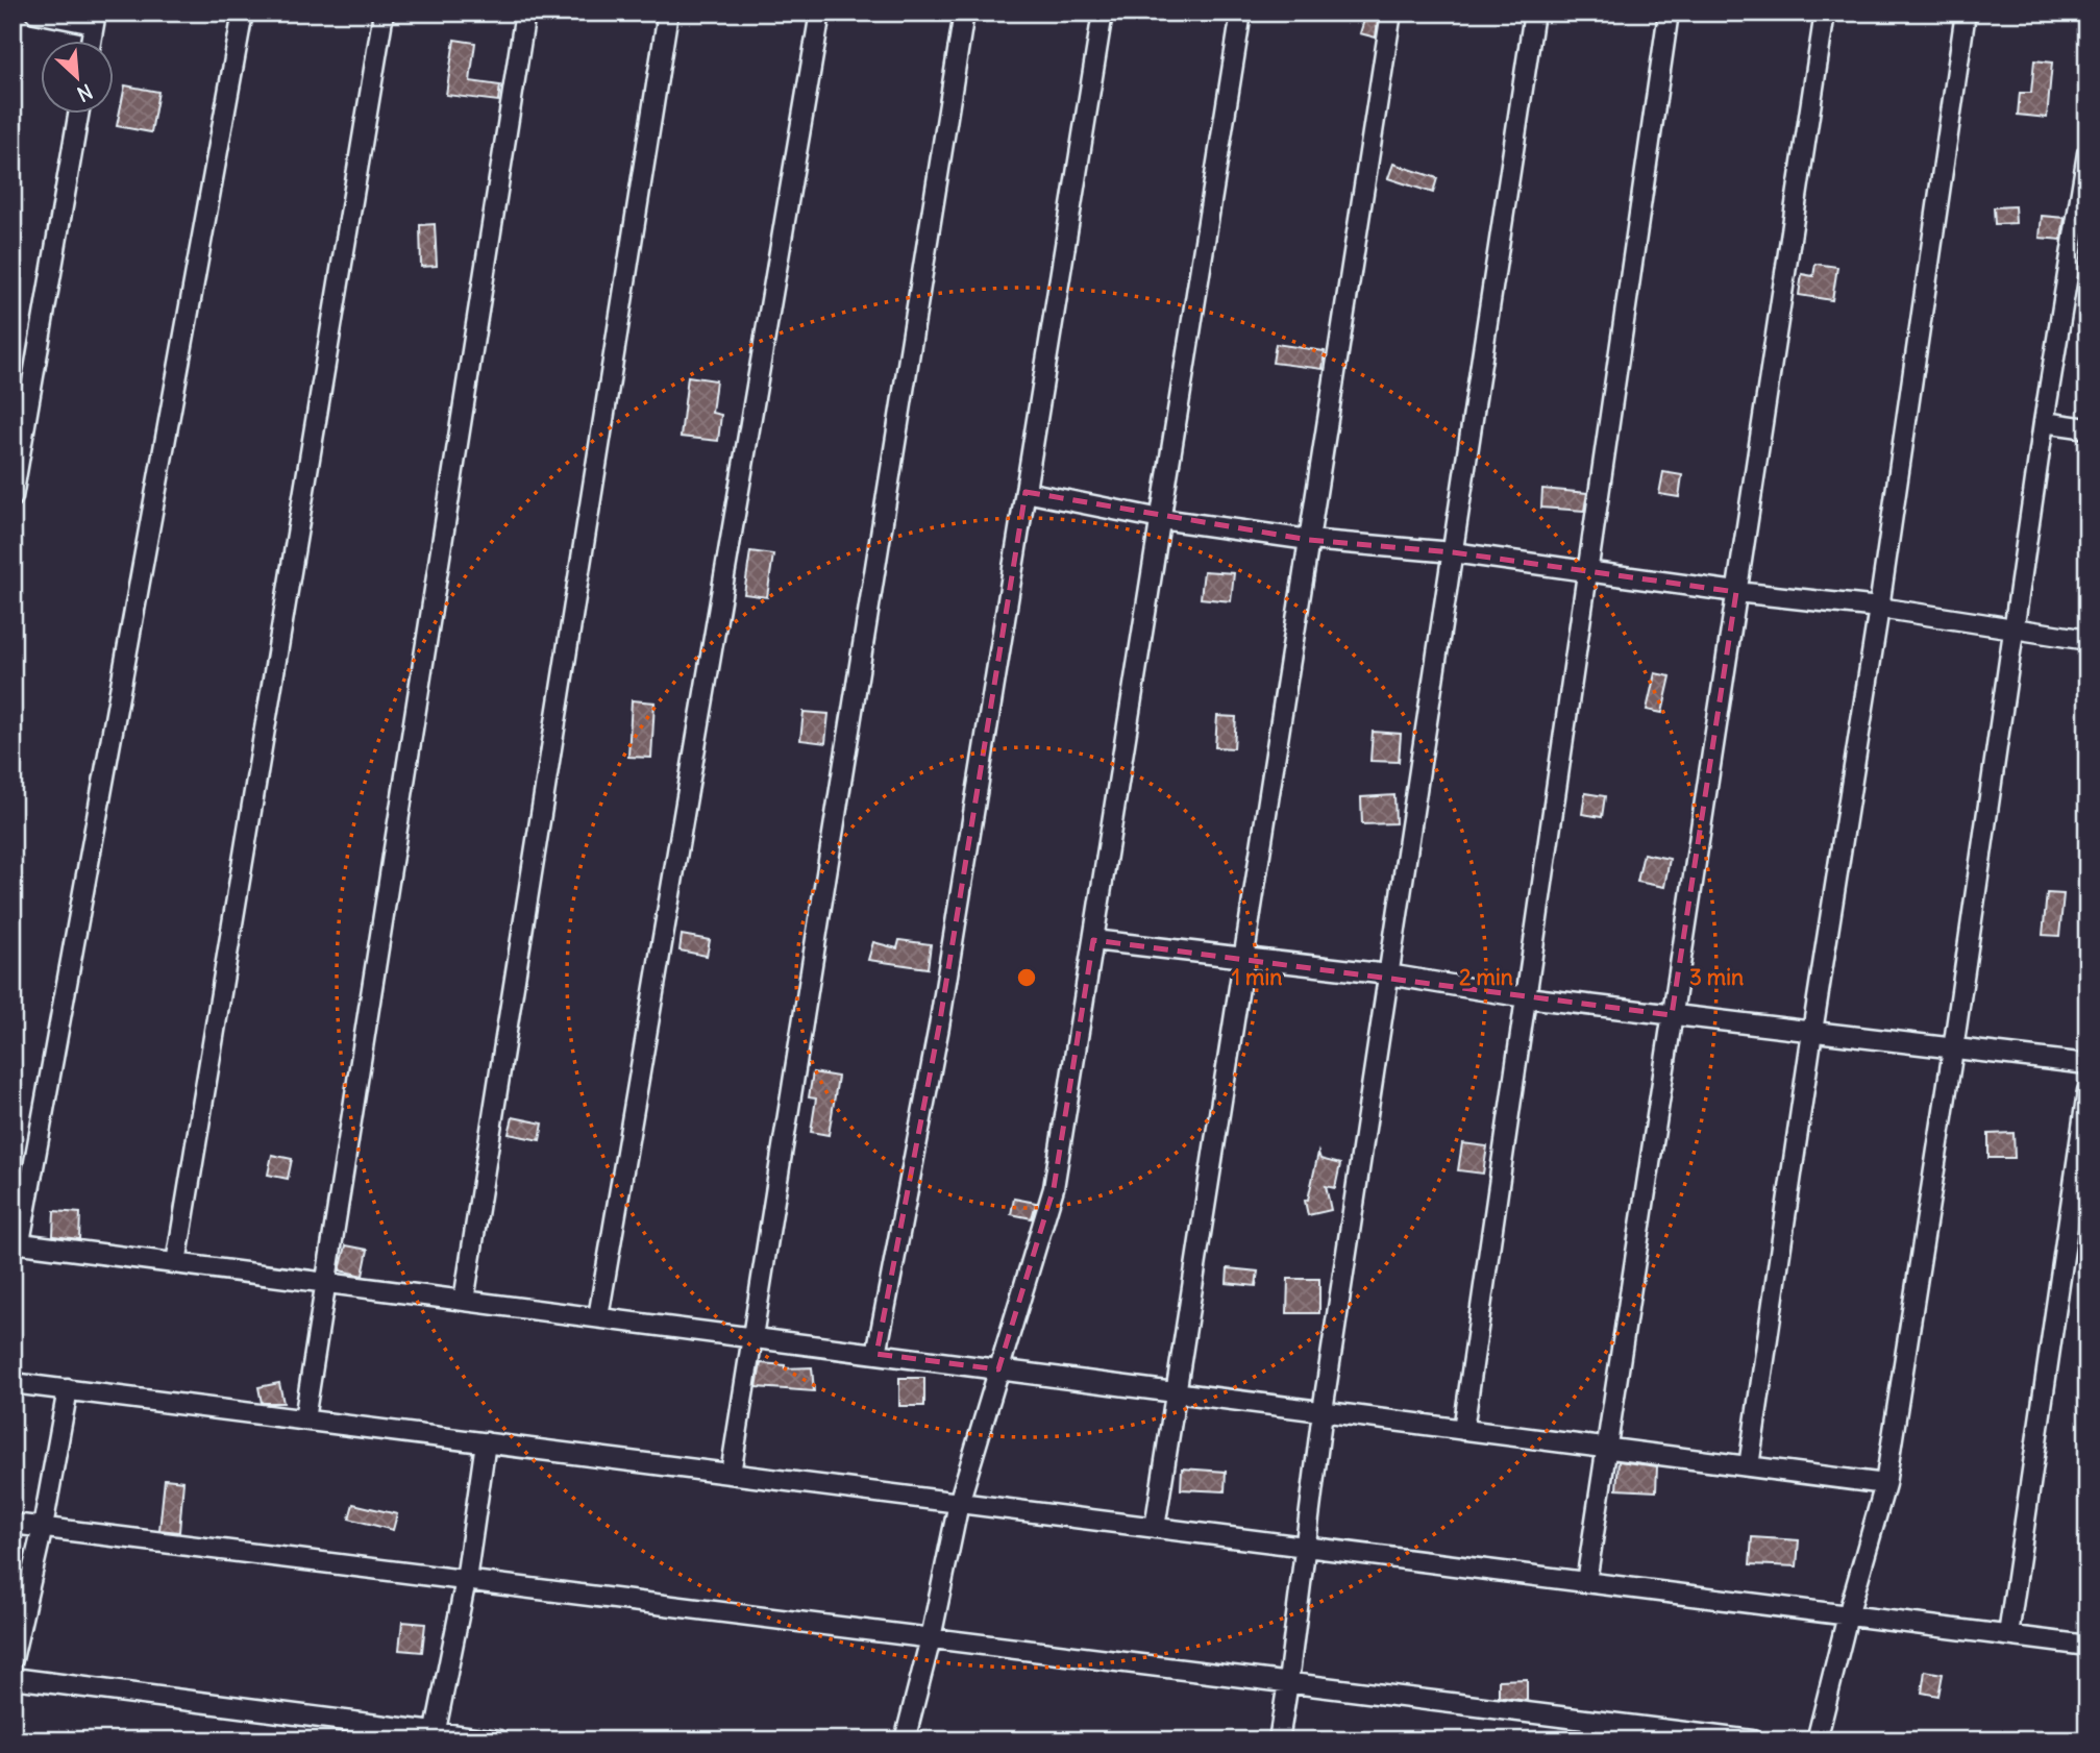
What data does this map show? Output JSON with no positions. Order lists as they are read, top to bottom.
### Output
{
  "north": "bottom right",
  "rings": ["1 min", "2 min", "3 min"]
}
